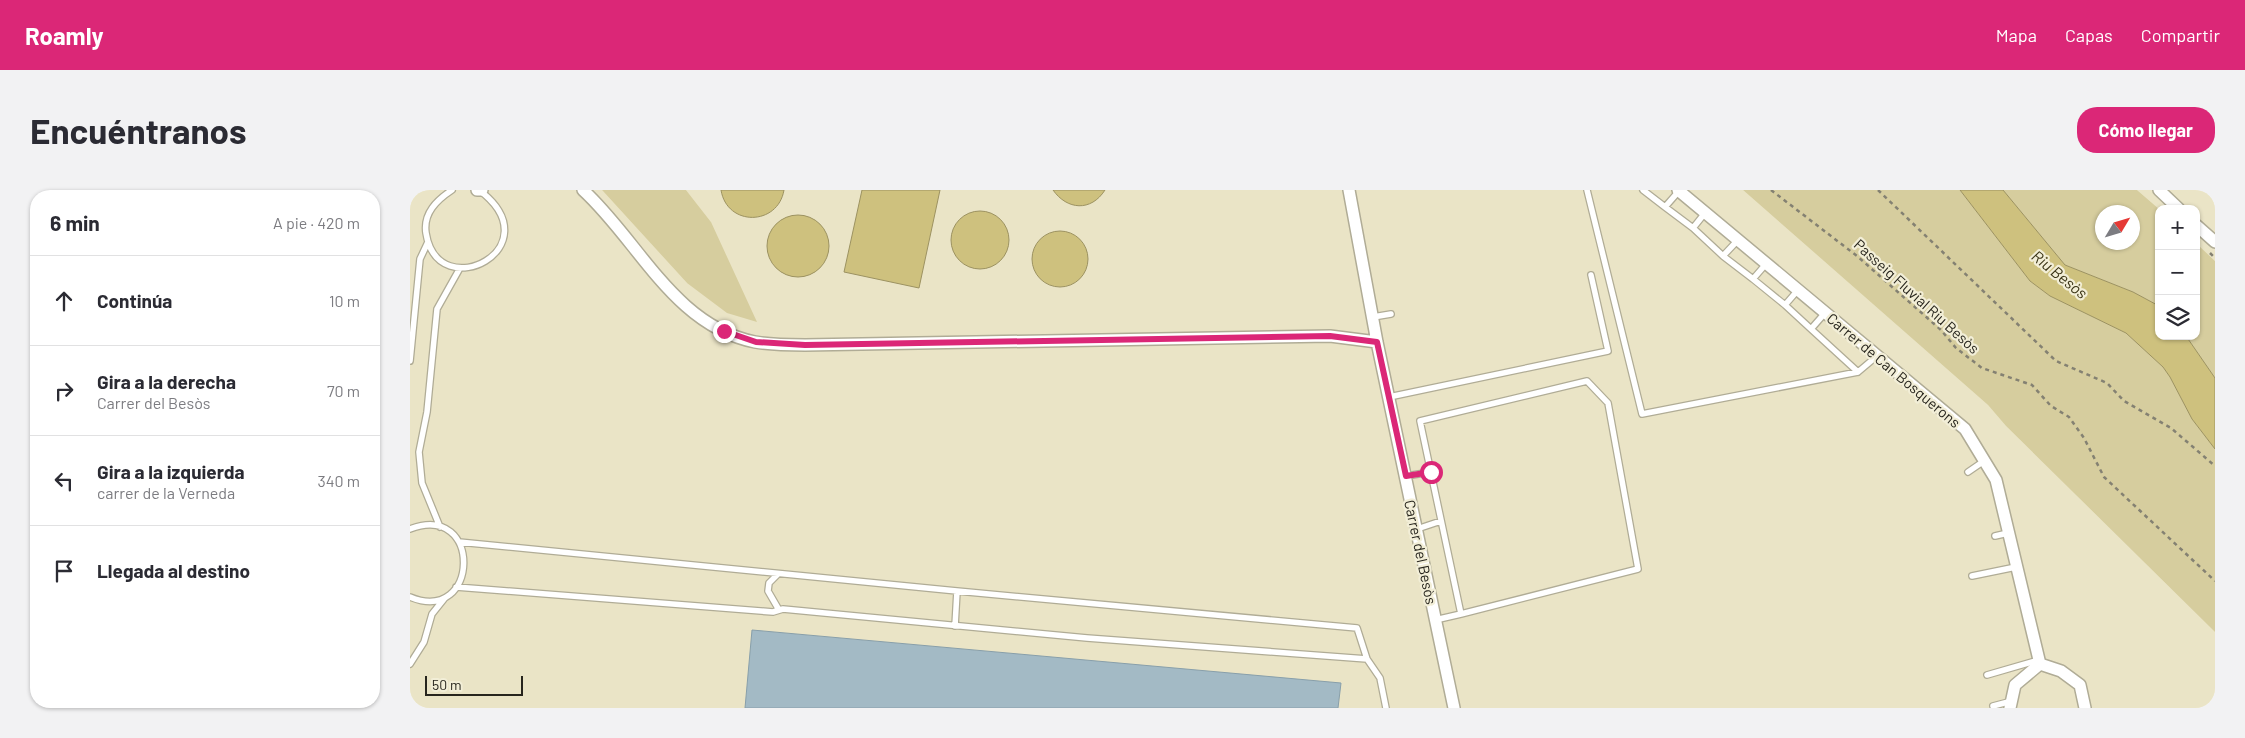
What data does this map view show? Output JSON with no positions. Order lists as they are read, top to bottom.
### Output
{
  "streets": {
    "street": ["Carrer de Can Bosquerons", "Carrer del Besòs"],
    "path": ["Passeig Fluvial Riu Besòs"]
  },
  "water": ["Riu Besòs"],
  "scale_bar": "50 m",
  "north": "top right",
  "page": {
    "header": "Roamly",
    "nav": ["Mapa", "Capas", "Compartir"],
    "buttons": "Cómo llegar",
    "title": "Encuéntranos",
    "heading": ["6 min", "A pie · 420 m"],
    "map_buttons": ["+", "−"],
    "list": [
      ["Continúa", "10 m"],
      ["Gira a la derecha", "Carrer del Besòs", "70 m"],
      ["Gira a la izquierda", "carrer de la Verneda", "340 m"],
      "Llegada al destino"
    ],
    "scale": "50 m"
  }
}
